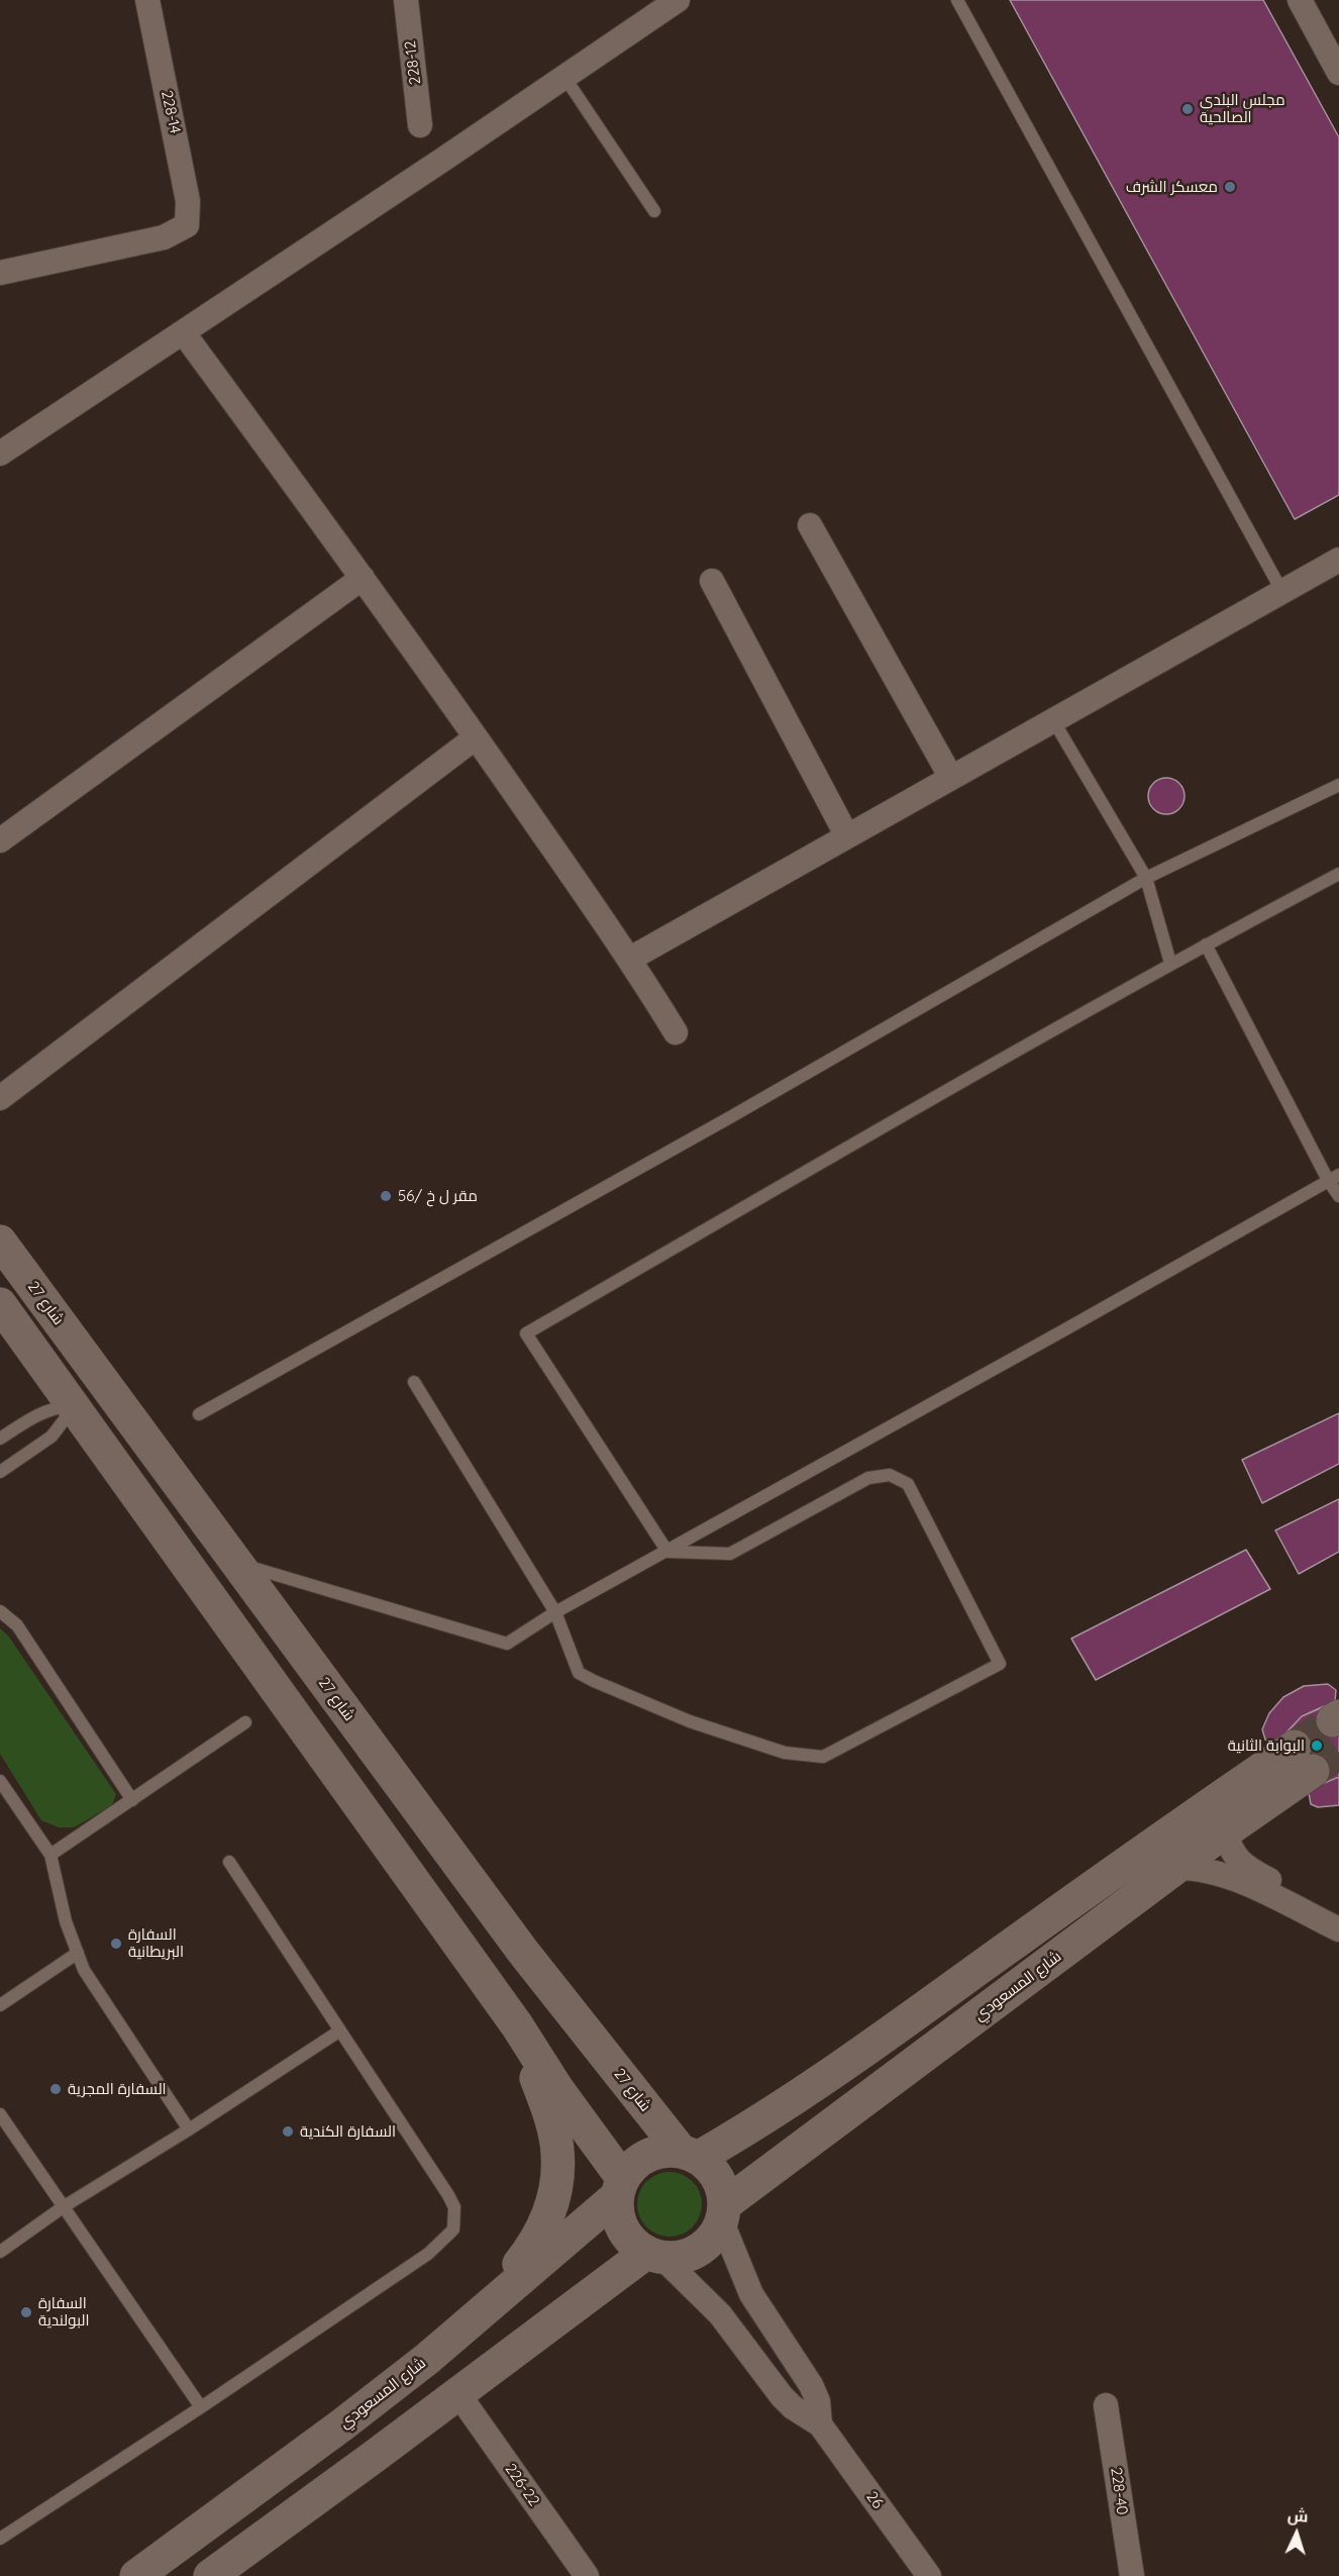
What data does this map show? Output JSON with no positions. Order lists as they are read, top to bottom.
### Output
{
  "streets": {
    "main road": ["شارع 27", "شارع المسعودي"],
    "street": [
      "228-12",
      "228-14",
      "226-22",
      "228-40",
      "26"
    ]
  },
  "crossings": [
    ["شارع 27", "شارع المسعودي"]
  ],
  "places": [
    "مجلس البلدي الصالحية",
    "معسكر الشرف",
    "مقر ل خ /56",
    "البوابة الثانية",
    "السفارة البريطانية",
    "السفارة المجرية",
    "السفارة الكندية",
    "السفارة البولندية"
  ],
  "north": "top"
}
